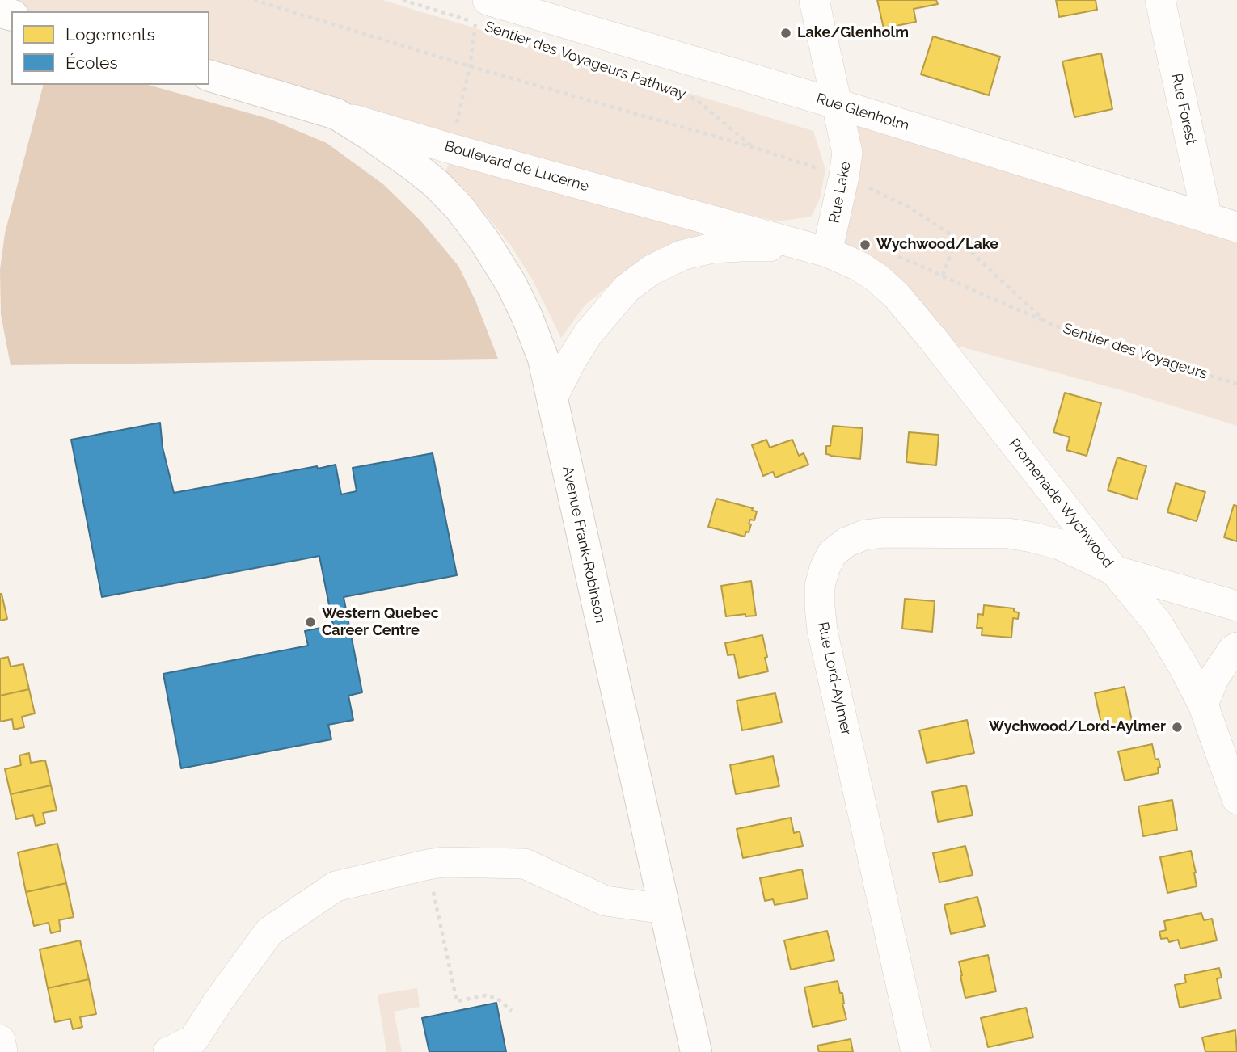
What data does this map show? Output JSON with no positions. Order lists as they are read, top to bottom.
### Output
{
  "streets": {
    "main road": ["Boulevard de Lucerne", "Avenue Frank-Robinson"],
    "street": [
      "Rue Forest",
      "Rue Glenholm",
      "Rue Lake",
      "Promenade Wychwood",
      "Rue Lord-Aylmer"
    ],
    "path": ["Sentier des Voyageurs Pathway", "Sentier des Voyageurs"]
  },
  "crossings": [
    ["Sentier des Voyageurs Pathway", "Rue Glenholm"],
    ["Sentier des Voyageurs Pathway", "Sentier des Voyageurs"],
    ["Rue Forest", "Rue Glenholm"],
    ["Rue Glenholm", "Rue Lake"],
    ["Boulevard de Lucerne", "Rue Lake"],
    ["Boulevard de Lucerne", "Promenade Wychwood"],
    ["Boulevard de Lucerne", "Avenue Frank-Robinson"],
    ["Rue Lake", "Sentier des Voyageurs"],
    ["Rue Lake", "Promenade Wychwood"],
    ["Promenade Wychwood", "Rue Lord-Aylmer"]
  ],
  "places": [
    "Lake/Glenholm",
    "Wychwood/Lake",
    "Western Quebec Career Centre",
    "Wychwood/Lord-Aylmer"
  ],
  "legend": ["Logements", "Écoles"]
}
